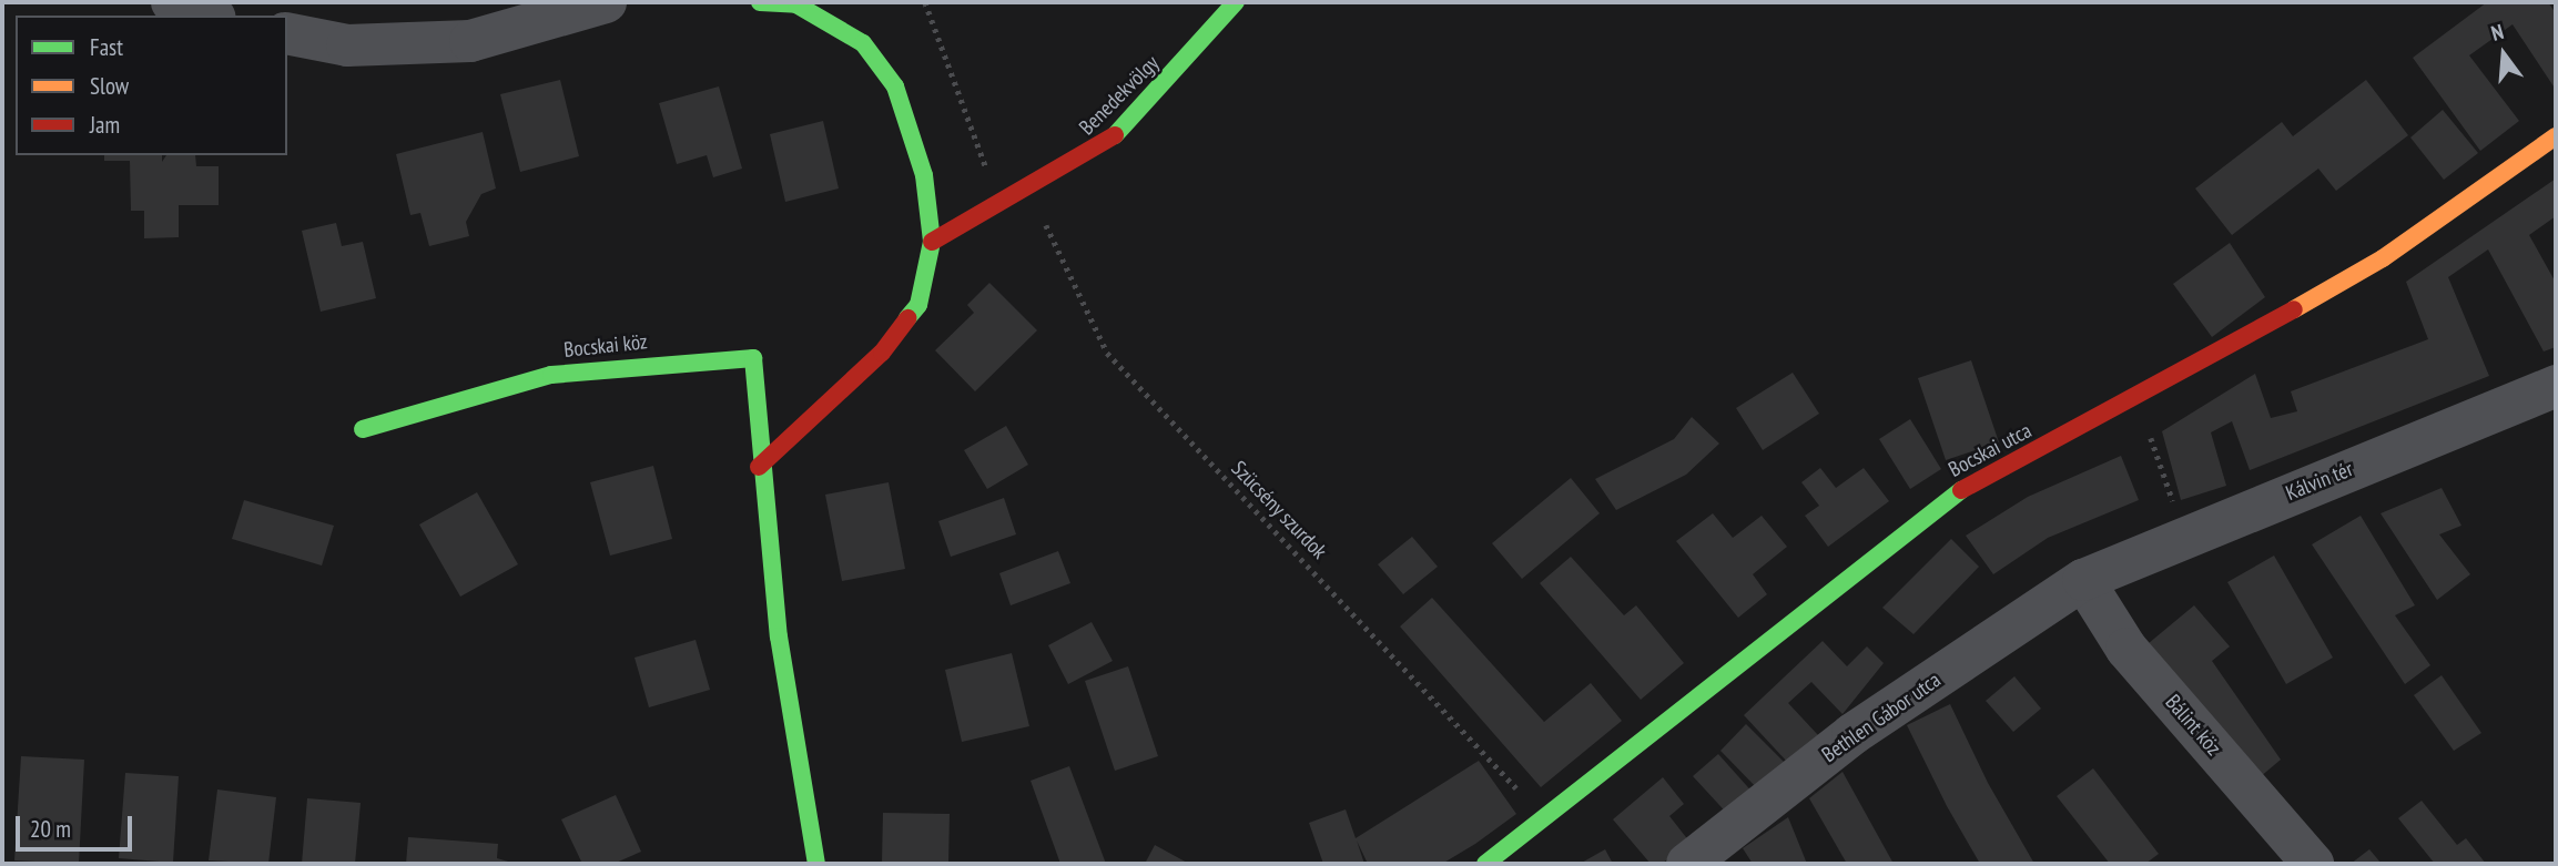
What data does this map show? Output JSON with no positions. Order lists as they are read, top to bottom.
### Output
{
  "streets": {
    "street": [
      "Benedekvölgy",
      "Bocskai köz",
      "Bocskai utca",
      "Kálvin tér",
      "Bethlen Gábor utca",
      "Bálint köz"
    ],
    "path": ["Szücsény szurdok"]
  },
  "crossings": [
    ["Benedekvölgy", "Szücsény szurdok"],
    ["Bocskai utca", "Szücsény szurdok"],
    ["Kálvin tér", "Bethlen Gábor utca"],
    ["Kálvin tér", "Bálint köz"],
    ["Bethlen Gábor utca", "Bálint köz"]
  ],
  "legend": ["Fast", "Slow", "Jam"],
  "scale_bar": "20 m",
  "north": "top"
}
